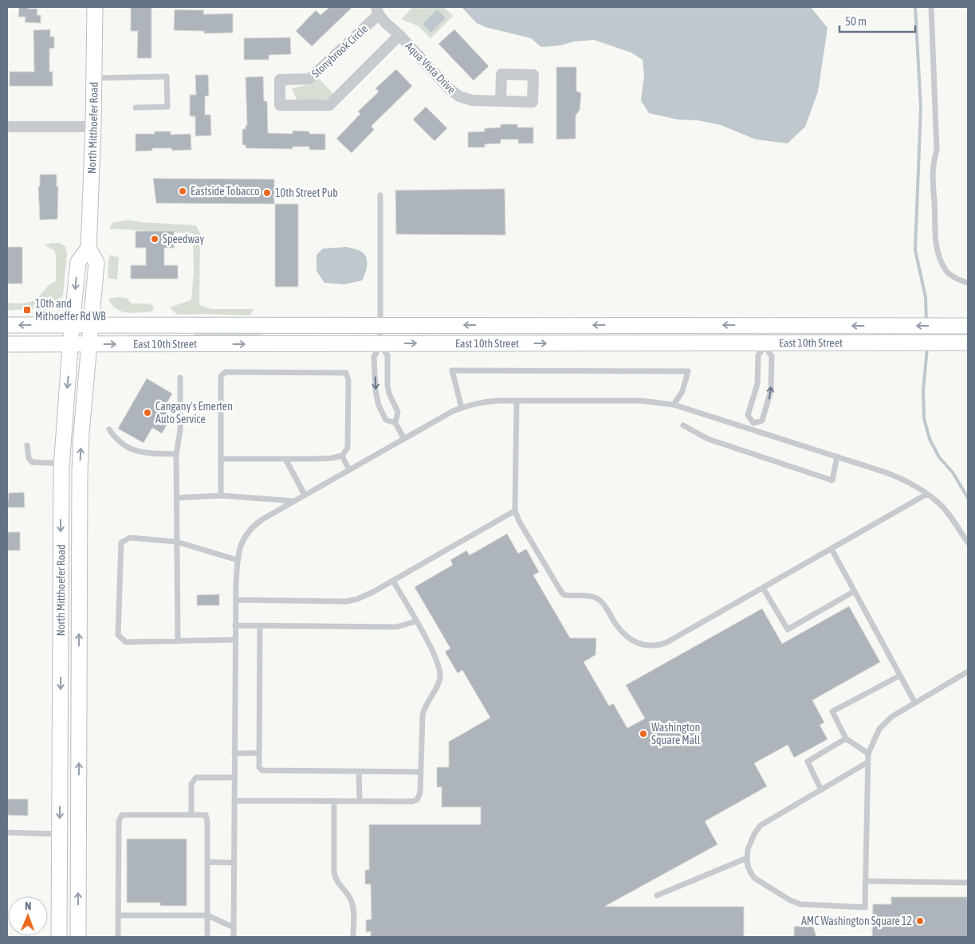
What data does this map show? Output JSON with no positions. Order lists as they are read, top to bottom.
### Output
{
  "streets": {
    "main road": ["North Mitthoefer Road", "East 10th Street"],
    "street": ["Stonybrook Circle", "Aqua Vista Drive"]
  },
  "crossings": [
    ["Stonybrook Circle", "Aqua Vista Drive"],
    ["North Mitthoefer Road", "East 10th Street"]
  ],
  "places": {
    "other": [
      "Eastside Tobacco",
      "10th Street Pub",
      "Speedway",
      "Cangany's Emerten Auto Service",
      "Washington Square Mall",
      "AMC Washington Square 12"
    ],
    "transit": ["10th and Mithoeffer Rd WB"]
  },
  "scale_bar": "50 m",
  "north": "top"
}
